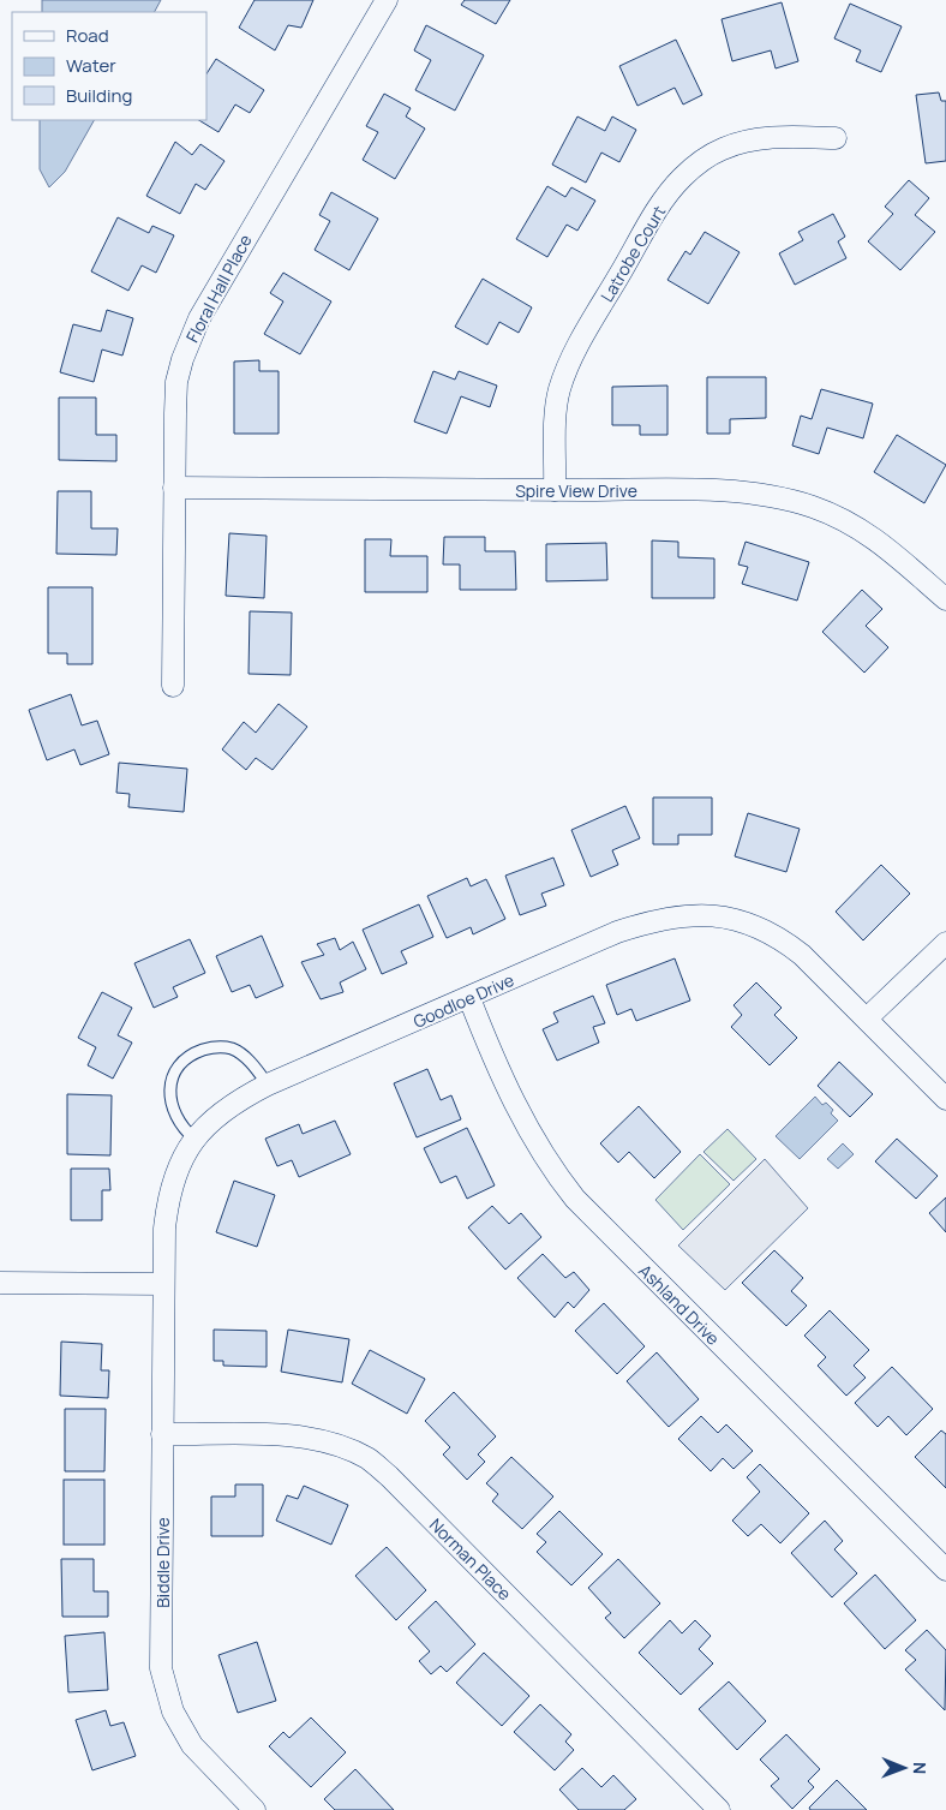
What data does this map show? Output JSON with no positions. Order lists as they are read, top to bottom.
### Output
{
  "streets": {
    "street": [
      "Latrobe Court",
      "Floral Hall Place",
      "Spire View Drive",
      "Goodloe Drive",
      "Ashland Drive",
      "Norman Place",
      "Biddle Drive"
    ]
  },
  "crossings": [
    ["Latrobe Court", "Spire View Drive"],
    ["Floral Hall Place", "Spire View Drive"],
    ["Goodloe Drive", "Ashland Drive"],
    ["Goodloe Drive", "Biddle Drive"],
    ["Norman Place", "Biddle Drive"]
  ],
  "legend": ["Road", "Water", "Building"],
  "north": "right"
}
